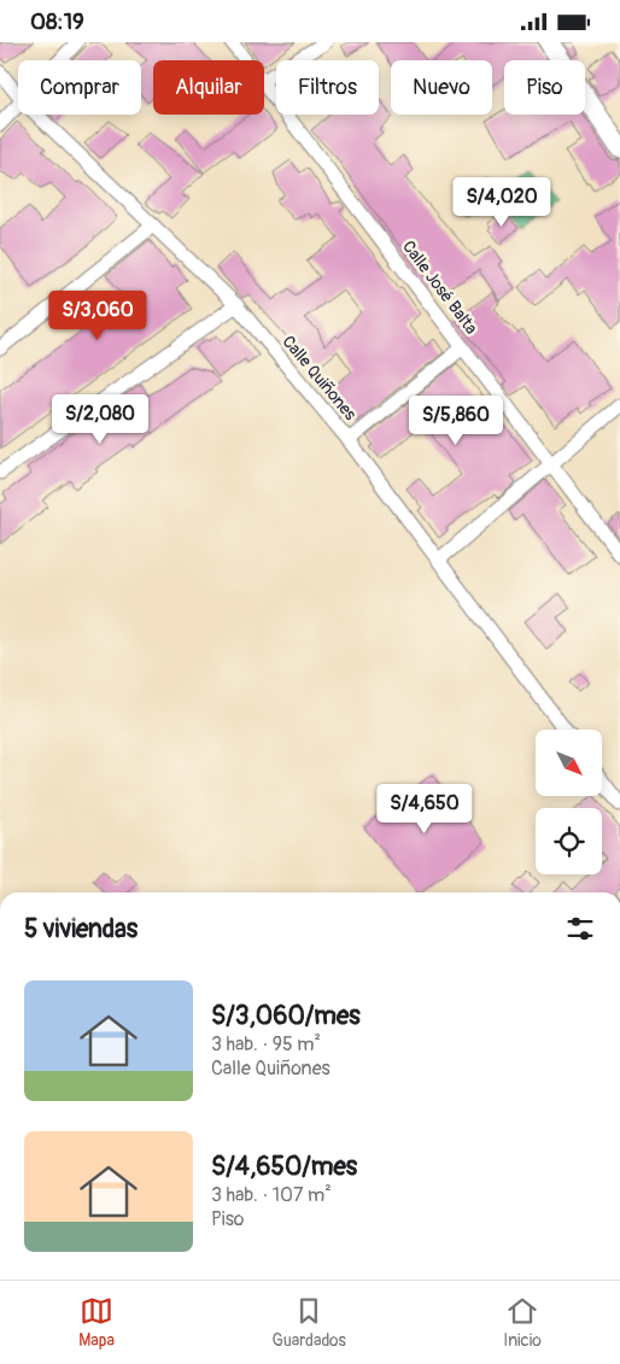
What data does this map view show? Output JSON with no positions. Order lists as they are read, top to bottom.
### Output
{
  "streets": {
    "street": ["Calle José Balta", "Calle Quiñones"]
  },
  "north": "bottom right",
  "page": {
    "status": "08:19",
    "chip": [
      "Comprar",
      "Alquilar",
      "Filtros",
      "Nuevo",
      "Piso"
    ],
    "price": [
      "S/4,020",
      "S/3,060",
      "S/2,080",
      "S/5,860",
      "S/4,650"
    ],
    "heading": "5 viviendas",
    "list": [
      {
        "name": "S/3,060/mes",
        "note": "3 hab. · 95 m² · Calle Quiñones"
      },
      {
        "name": "S/4,650/mes",
        "note": "3 hab. · 107 m² · Piso"
      }
    ],
    "tabs": ["Mapa", "Guardados", "Inicio"]
  }
}
